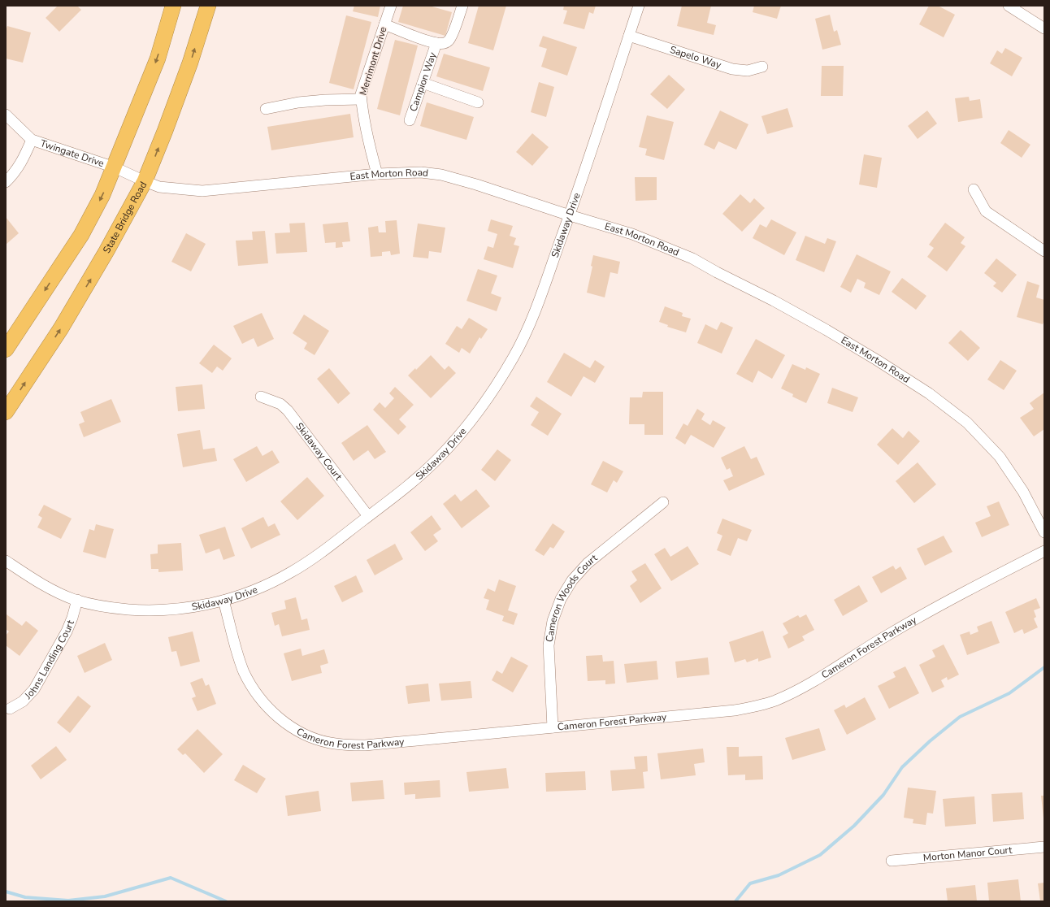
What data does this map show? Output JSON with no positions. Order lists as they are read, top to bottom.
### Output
{
  "streets": {
    "highway": ["State Bridge Road"],
    "street": [
      "Sapelo Way",
      "Merrimont Drive",
      "Campion Way",
      "Twingate Drive",
      "East Morton Road",
      "Skidaway Drive",
      "Skidaway Court",
      "Cameron Woods Court",
      "Cameron Forest Parkway",
      "Johns Landing Court",
      "Morton Manor Court"
    ]
  },
  "crossings": [
    ["Sapelo Way", "Skidaway Drive"],
    ["Merrimont Drive", "East Morton Road"],
    ["Twingate Drive", "East Morton Road"],
    ["Twingate Drive", "State Bridge Road"],
    ["East Morton Road", "State Bridge Road"],
    ["East Morton Road", "Skidaway Drive"],
    ["Skidaway Drive", "Skidaway Court"],
    ["Skidaway Drive", "Cameron Forest Parkway"],
    ["Skidaway Drive", "Johns Landing Court"],
    ["Cameron Woods Court", "Cameron Forest Parkway"]
  ]
}
